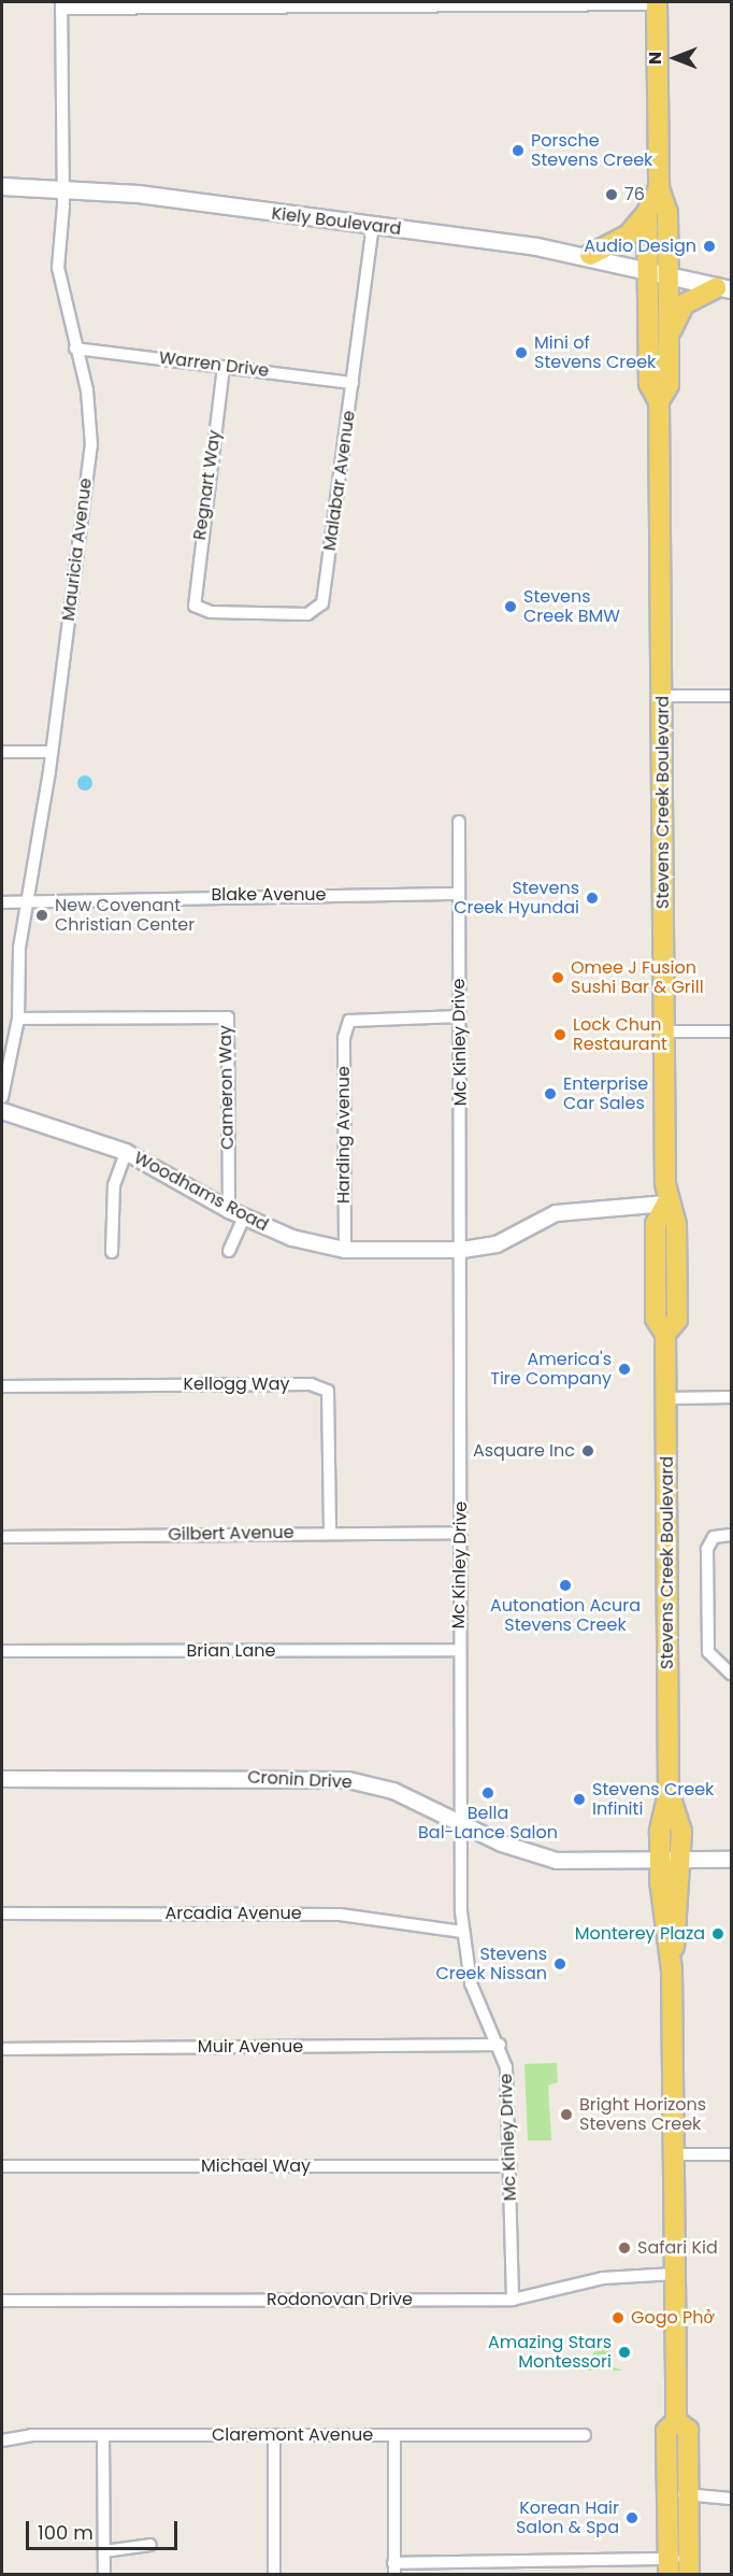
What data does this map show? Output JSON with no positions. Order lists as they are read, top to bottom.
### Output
{
  "streets": {
    "main road": ["Kiely Boulevard", "Stevens Creek Boulevard"],
    "street": [
      "Warren Drive",
      "Malabar Avenue",
      "Regnart Way",
      "Mauricia Avenue",
      "Blake Avenue",
      "Mc Kinley Drive",
      "Cameron Way",
      "Harding Avenue",
      "Woodhams Road",
      "Kellogg Way",
      "Gilbert Avenue",
      "Brian Lane",
      "Cronin Drive",
      "Arcadia Avenue",
      "Muir Avenue",
      "Michael Way",
      "Rodonovan Drive",
      "Claremont Avenue"
    ]
  },
  "crossings": [
    ["Kiely Boulevard", "Malabar Avenue"],
    ["Kiely Boulevard", "Mauricia Avenue"],
    ["Kiely Boulevard", "Stevens Creek Boulevard"],
    ["Warren Drive", "Malabar Avenue"],
    ["Warren Drive", "Regnart Way"],
    ["Warren Drive", "Mauricia Avenue"],
    ["Malabar Avenue", "Regnart Way"],
    ["Mauricia Avenue", "Blake Avenue"],
    ["Mauricia Avenue", "Cameron Way"],
    ["Stevens Creek Boulevard", "Woodhams Road"],
    ["Stevens Creek Boulevard", "Cronin Drive"],
    ["Stevens Creek Boulevard", "Rodonovan Drive"],
    ["Blake Avenue", "Mc Kinley Drive"],
    ["Mc Kinley Drive", "Harding Avenue"],
    ["Mc Kinley Drive", "Woodhams Road"],
    ["Mc Kinley Drive", "Gilbert Avenue"],
    ["Mc Kinley Drive", "Brian Lane"],
    ["Mc Kinley Drive", "Cronin Drive"],
    ["Mc Kinley Drive", "Arcadia Avenue"],
    ["Mc Kinley Drive", "Muir Avenue"],
    ["Mc Kinley Drive", "Michael Way"],
    ["Mc Kinley Drive", "Rodonovan Drive"],
    ["Cameron Way", "Woodhams Road"],
    ["Harding Avenue", "Woodhams Road"],
    ["Kellogg Way", "Gilbert Avenue"]
  ],
  "places": [
    "Porsche Stevens Creek",
    "76",
    "Audio Design",
    "Mini of Stevens Creek",
    "Stevens Creek BMW",
    "Stevens Creek Hyundai",
    "New Covenant Christian Center",
    "Omee J Fusion Sushi Bar & Grill",
    "Lock Chun Restaurant",
    "Enterprise Car Sales",
    "America's Tire Company",
    "Asquare Inc",
    "Autonation Acura Stevens Creek",
    "Bella Bal-Lance Salon",
    "Stevens Creek Infiniti",
    "Monterey Plaza",
    "Stevens Creek Nissan",
    "Bright Horizons Stevens Creek",
    "Safari Kid",
    "Gogo Phở",
    "Amazing Stars Montessori",
    "Korean Hair Salon & Spa"
  ],
  "scale_bar": "100 m",
  "north": "left"
}
